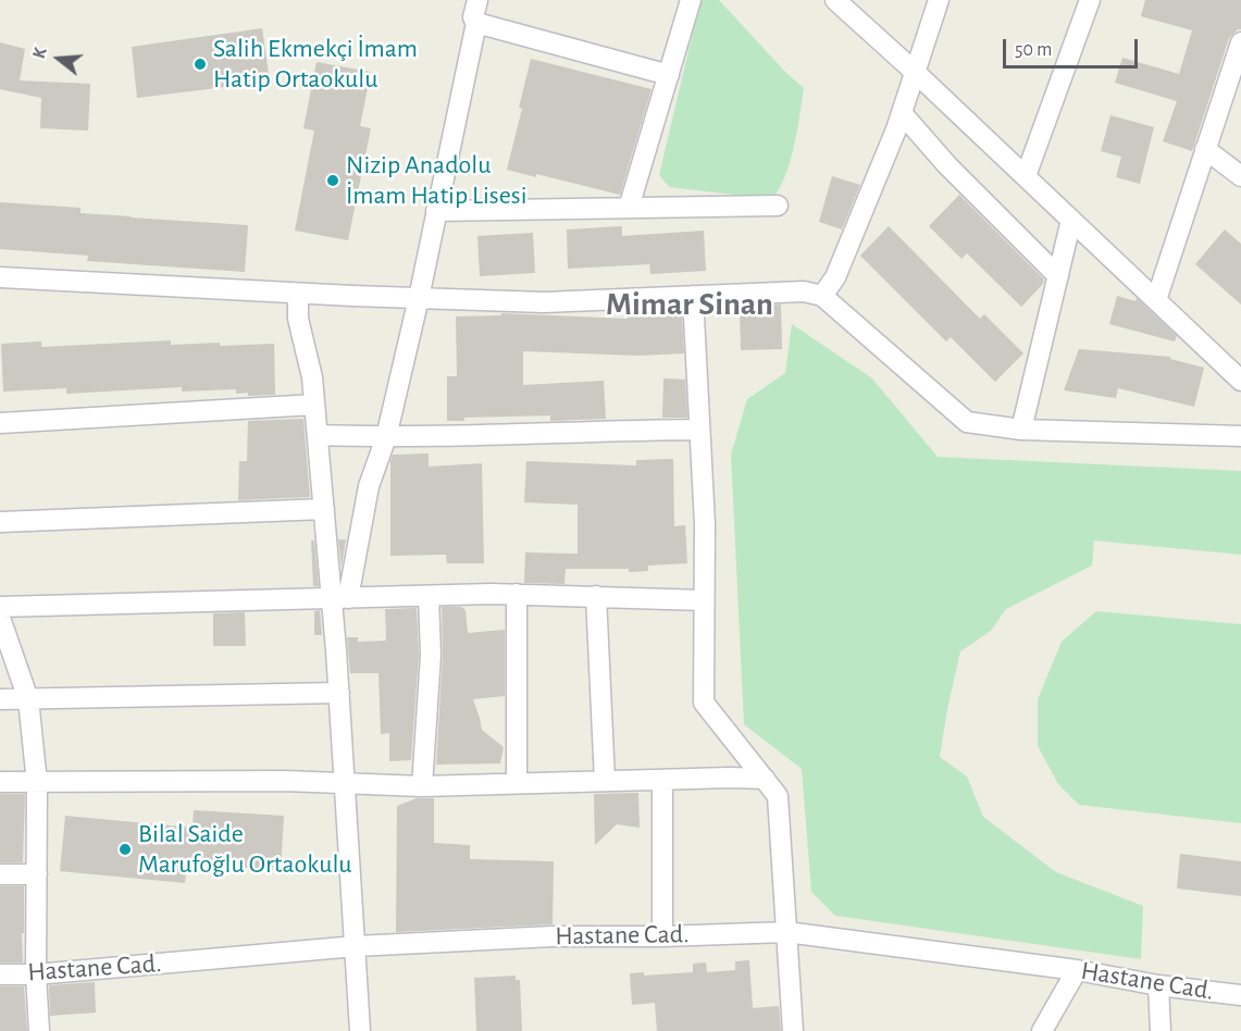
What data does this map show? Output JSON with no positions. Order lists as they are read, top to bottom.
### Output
{
  "streets": {
    "street": ["Hastane Cad."]
  },
  "districts": ["Mimar Sinan"],
  "places": ["Salih Ekmekçi İmam Hatip Ortaokulu", "Nizip Anadolu İmam Hatip Lisesi", "Bilal Saide Marufoğlu Ortaokulu"],
  "scale_bar": "50 m",
  "north": "left"
}
